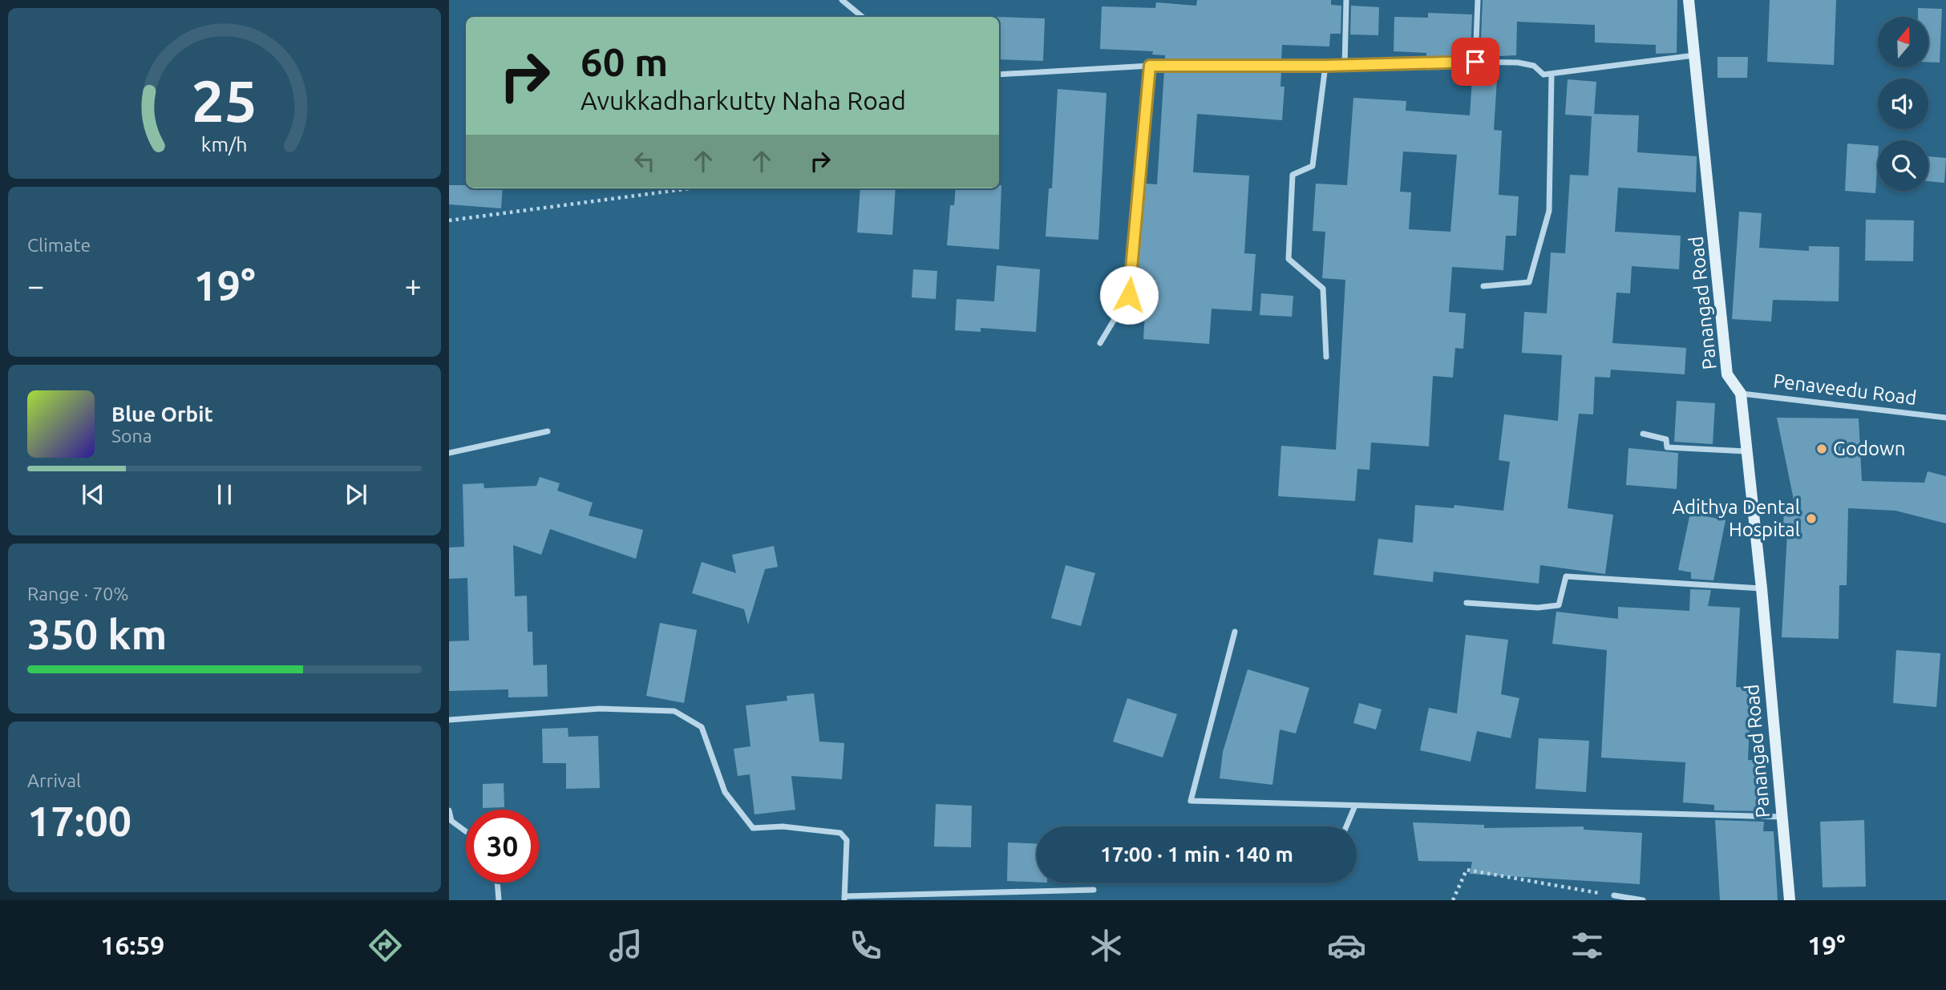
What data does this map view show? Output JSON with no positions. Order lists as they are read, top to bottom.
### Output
{
  "streets": {
    "main road": ["Panangad Road"],
    "street": ["Penaveedu Road"]
  },
  "crossings": [
    ["Panangad Road", "Penaveedu Road"]
  ],
  "places": ["Godown", "Adithya Dental Hospital"],
  "north": "top",
  "page": {
    "turn": ["60 m", "Avukkadharkutty Naha Road"],
    "tile": [
      "Climate",
      ["Range · 70%", "350 km"],
      ["Arrival", "17:00"]
    ],
    "heat": ["−", "19°", "+"],
    "song": ["Blue Orbit", "Sona"],
    "limit": "30",
    "trip": "17:00 · 1 min · 140 m",
    "tabs": ["16:59", "19°"],
    "gauge": ["25", "km/h"]
  }
}
